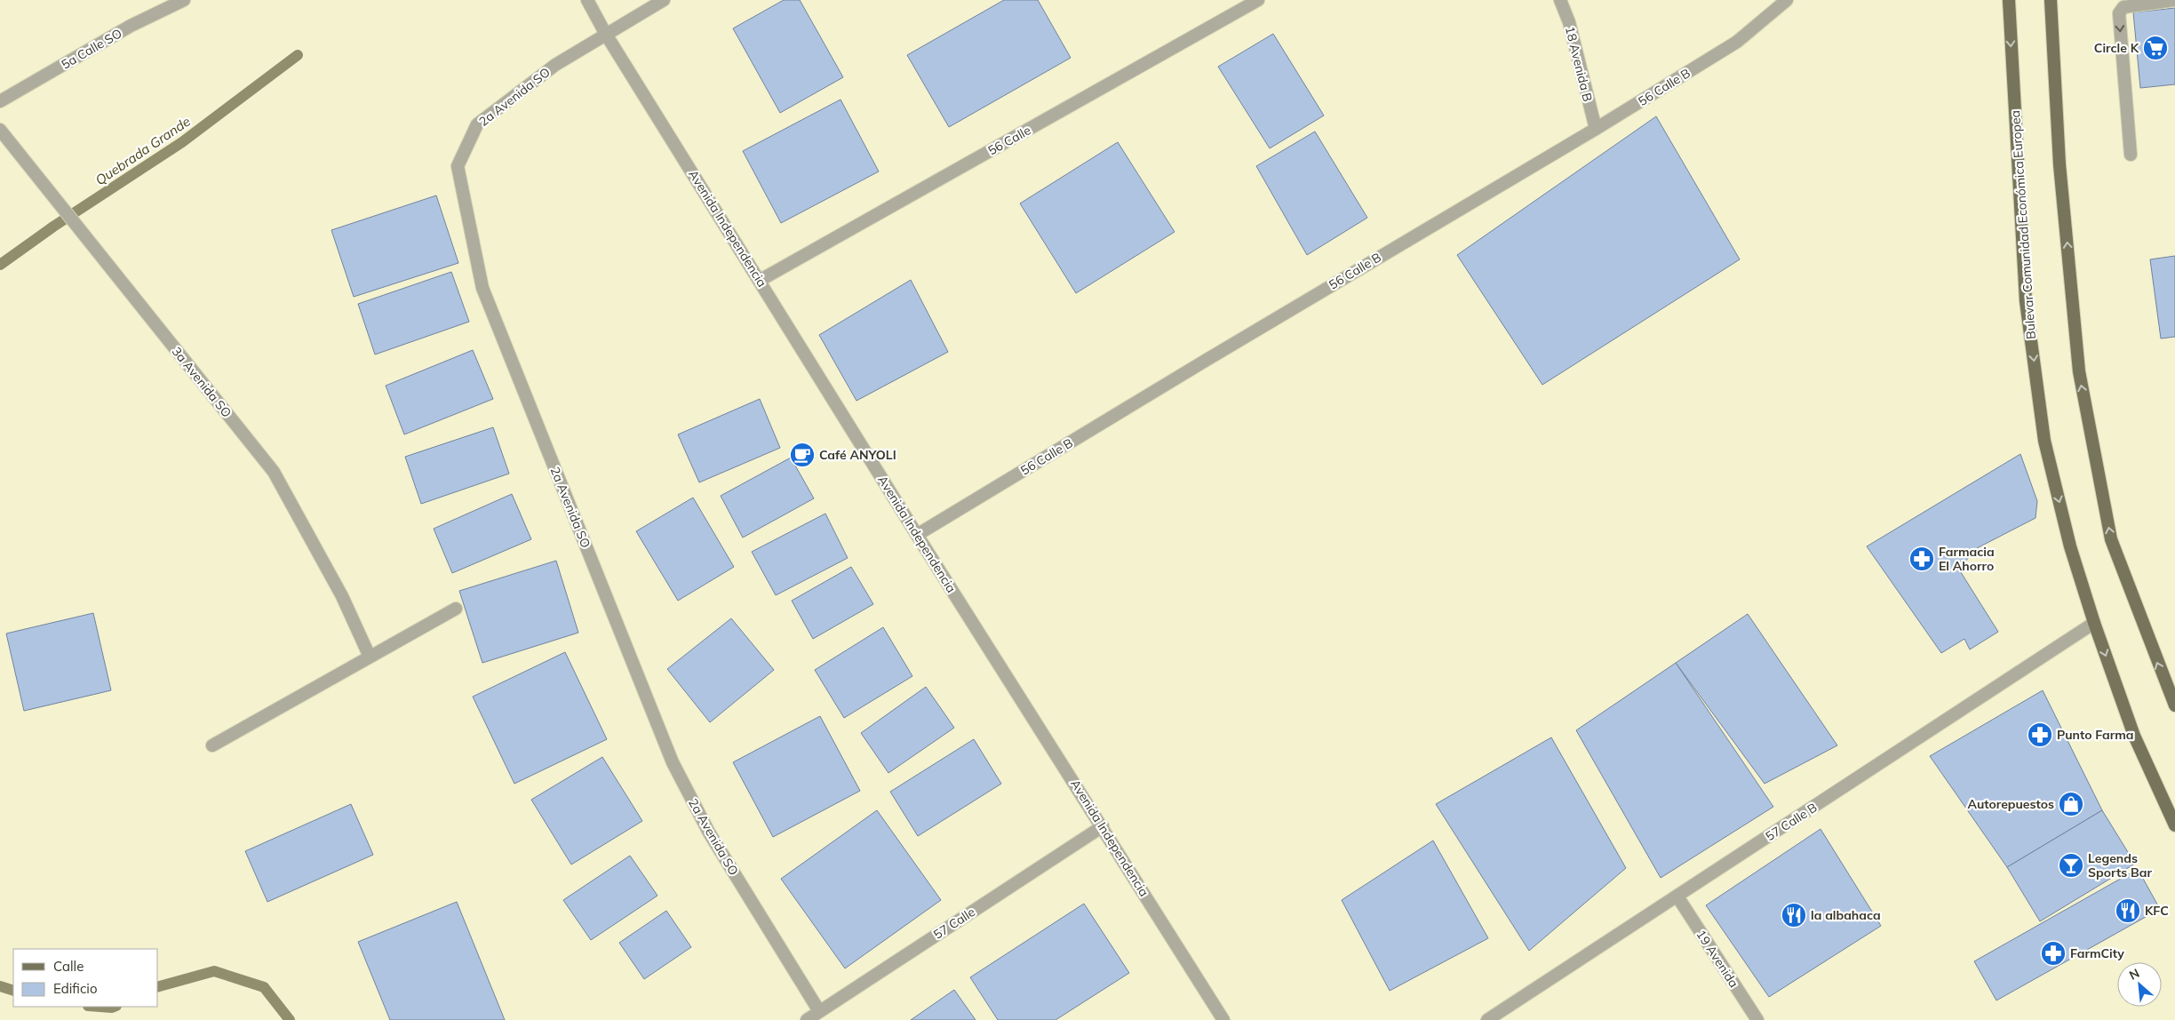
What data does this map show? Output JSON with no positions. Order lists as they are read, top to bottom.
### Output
{
  "streets": {
    "main road": ["Bulevar Comunidad Económica Europea"],
    "street": [
      "5a Calle SO",
      "18 Avenida B",
      "56 Calle B",
      "2a Avenida SO",
      "56 Calle",
      "Avenida Independencia",
      "3a Avenida SO",
      "57 Calle B",
      "57 Calle",
      "19 Avenida"
    ]
  },
  "crossings": [
    ["18 Avenida B", "56 Calle B"],
    ["56 Calle B", "Avenida Independencia"],
    ["2a Avenida SO", "Avenida Independencia"],
    ["2a Avenida SO", "57 Calle"],
    ["56 Calle", "Avenida Independencia"],
    ["Bulevar Comunidad Económica Europea", "57 Calle B"],
    ["Avenida Independencia", "57 Calle"],
    ["57 Calle B", "19 Avenida"]
  ],
  "water": ["Quebrada Grande"],
  "places": {
    "supermarket": ["Circle K"],
    "cafe": ["Café ANYOLI"],
    "pharmacy": ["Farmacia El Ahorro", "Punto Farma", "FarmCity"],
    "shop": ["Autorepuestos"],
    "bar": ["Legends Sports Bar"],
    "restaurant": ["KFC", "la albahaca"]
  },
  "legend": ["Calle", "Edificio"],
  "north": "top left"
}
